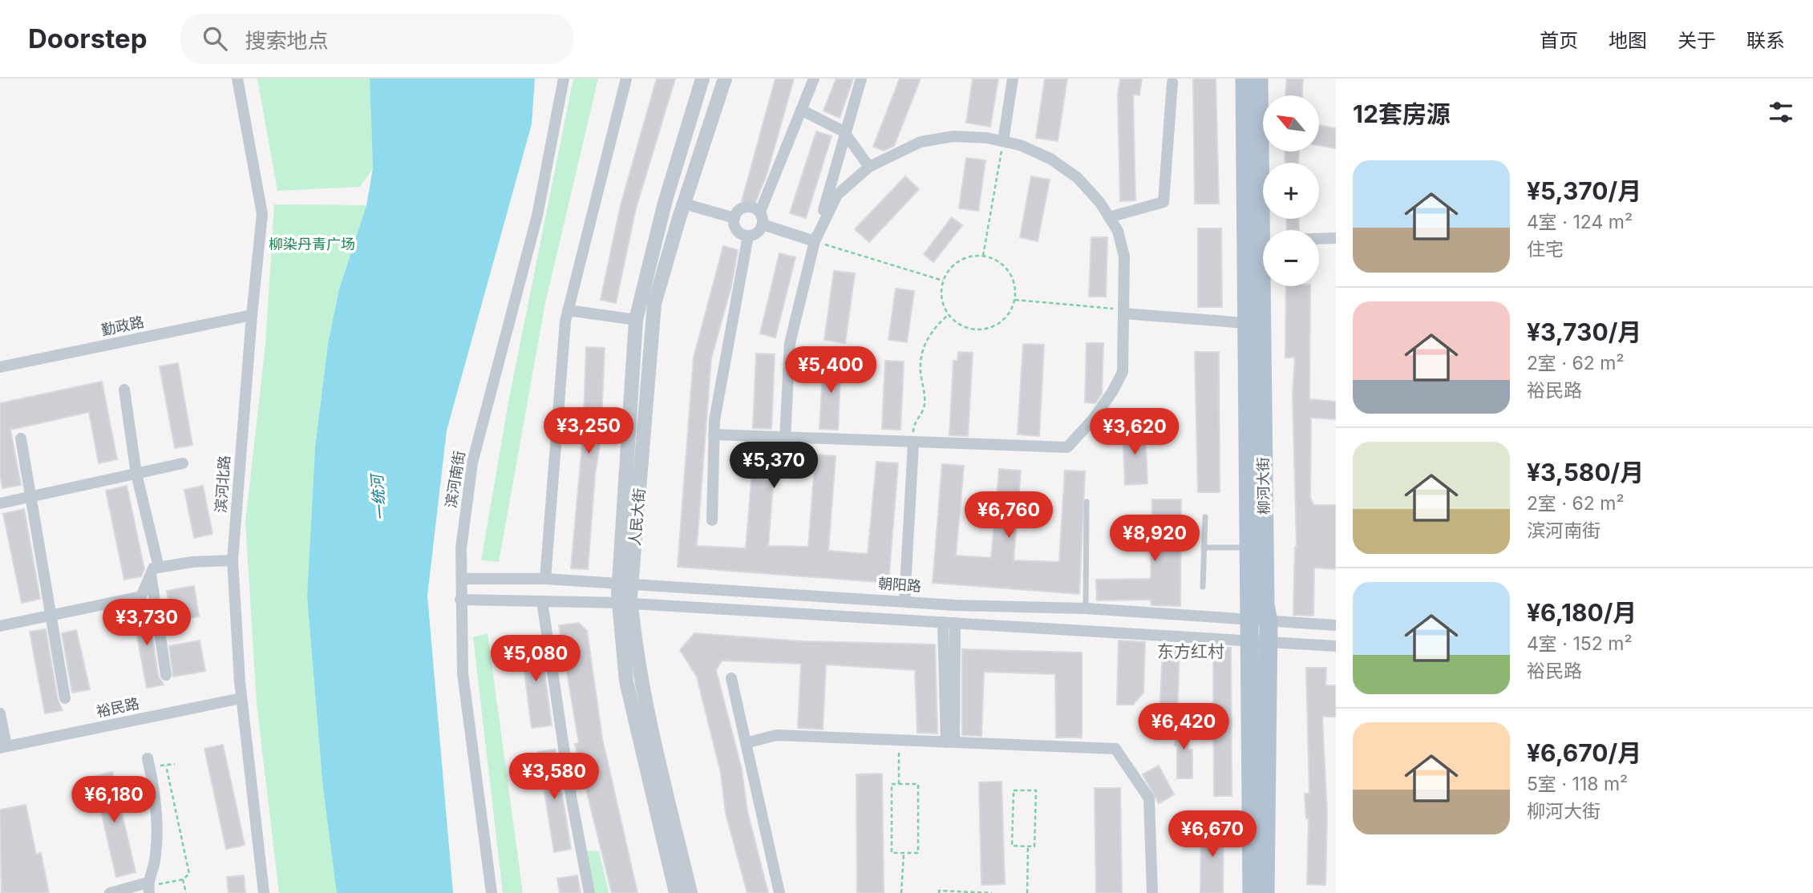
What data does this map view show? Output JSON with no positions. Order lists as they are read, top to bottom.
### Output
{
  "streets": {
    "main road": ["柳河大街"],
    "street": [
      "勤政路",
      "滨河南街",
      "滨河北路",
      "人民大街",
      "朝阳路",
      "裕民路"
    ]
  },
  "crossings": [
    ["勤政路", "滨河北路"],
    ["滨河南街", "朝阳路"],
    ["滨河北路", "裕民路"],
    ["柳河大街", "朝阳路"],
    ["人民大街", "朝阳路"]
  ],
  "districts": ["东方红村"],
  "water": ["一统河"],
  "parks": ["柳染丹青广场"],
  "north": "top left",
  "page": {
    "header": "Doorstep",
    "search": "搜索地点",
    "nav": [
      "首页",
      "地图",
      "关于",
      "联系"
    ],
    "heading": "12套房源",
    "map_buttons": ["+", "−"],
    "list": [
      {
        "name": "¥5,370/月",
        "note": "4室 · 124 m² · 住宅"
      },
      {
        "name": "¥3,730/月",
        "note": "2室 · 62 m² · 裕民路"
      },
      {
        "name": "¥3,580/月",
        "note": "2室 · 62 m² · 滨河南街"
      },
      {
        "name": "¥6,180/月",
        "note": "4室 · 152 m² · 裕民路"
      },
      {
        "name": "¥6,670/月",
        "note": "5室 · 118 m² · 柳河大街"
      }
    ],
    "price": [
      "¥5,400",
      "¥3,250",
      "¥3,620",
      "¥5,370",
      "¥6,760",
      "¥8,920",
      "¥3,730",
      "¥5,080",
      "¥6,420",
      "¥3,580",
      "¥6,180",
      "¥6,670"
    ]
  }
}
